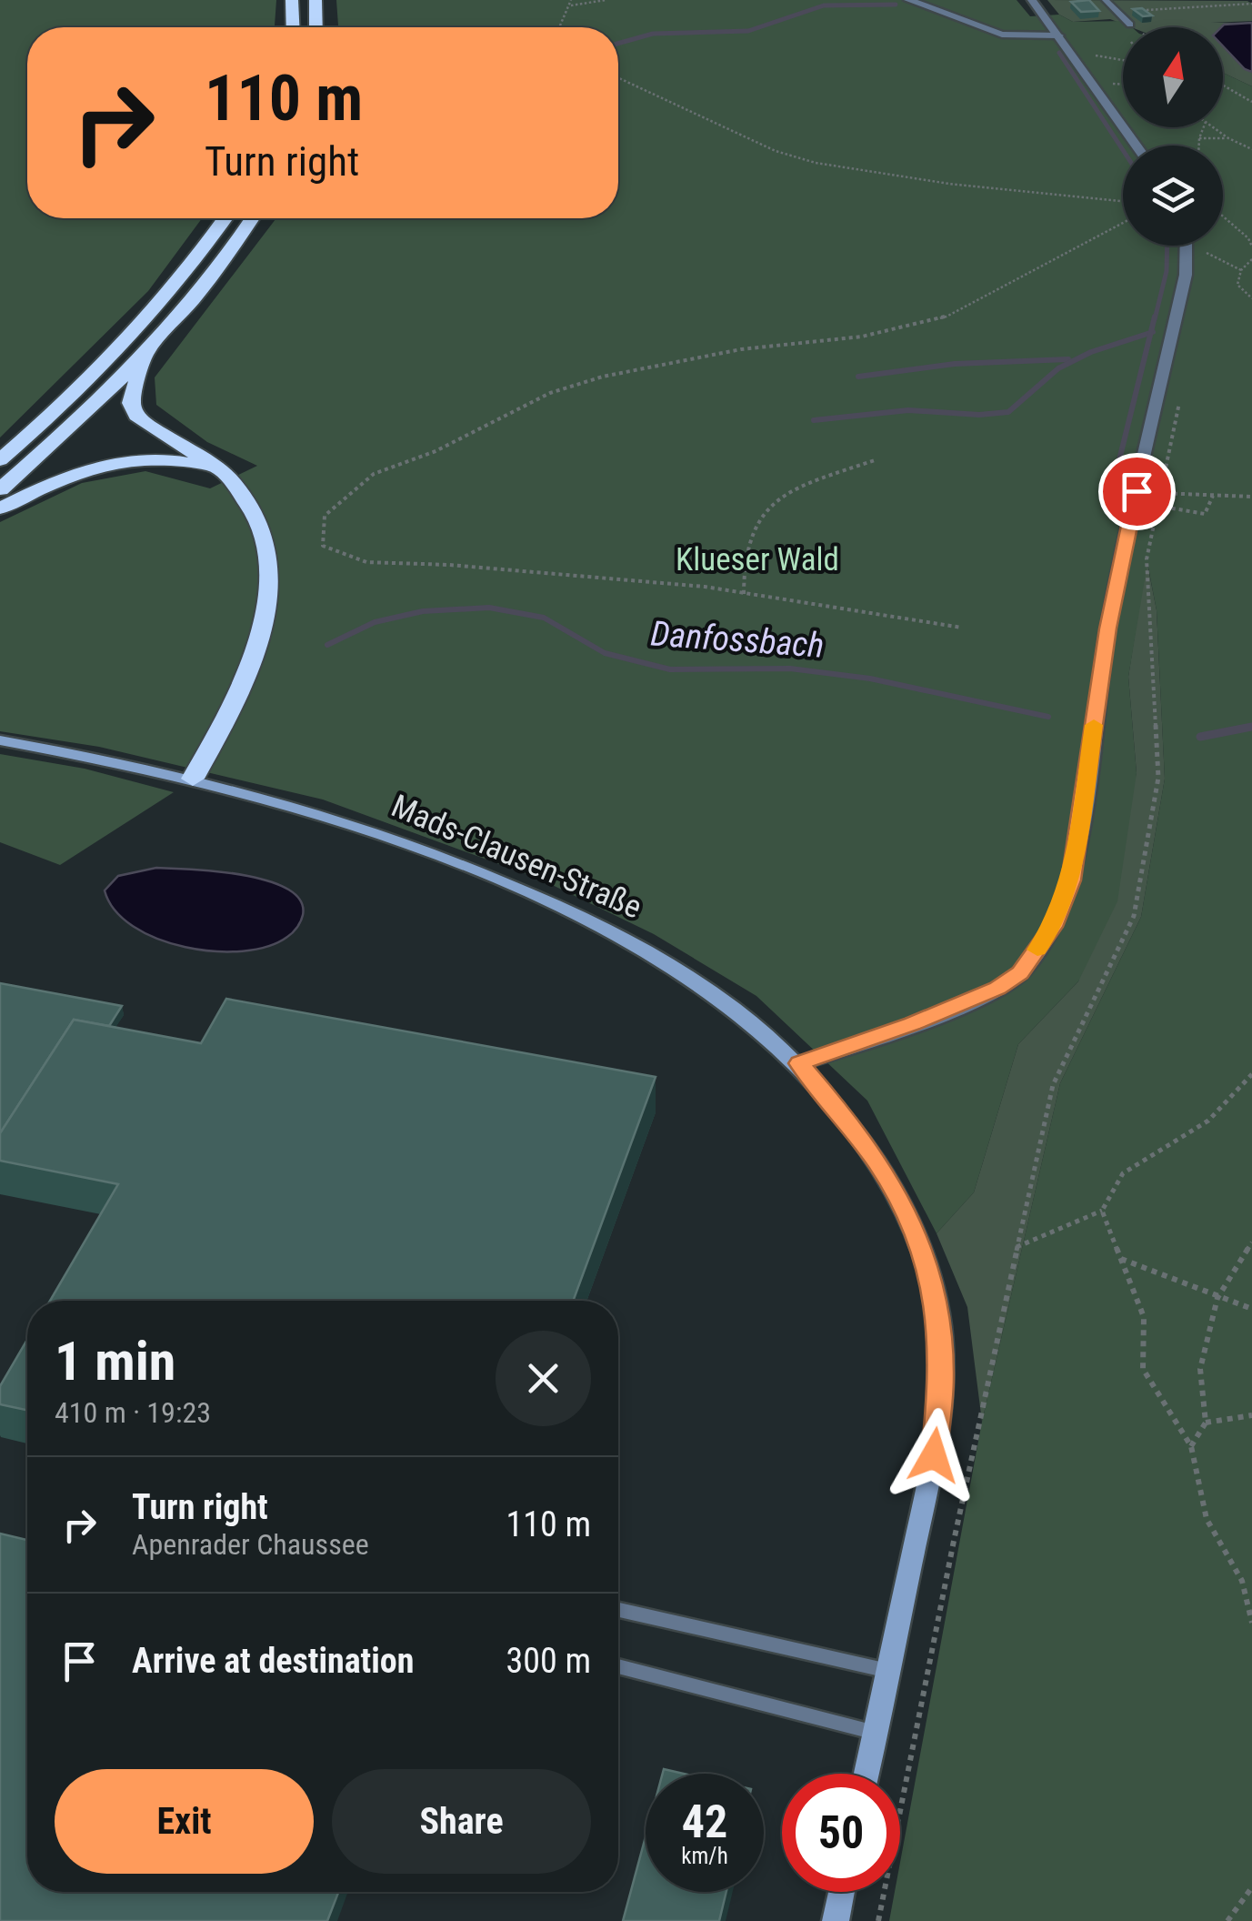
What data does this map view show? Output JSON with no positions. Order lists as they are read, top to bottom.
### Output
{
  "streets": {
    "main road": ["Mads-Clausen-Straße"]
  },
  "water": ["Danfossbach"],
  "parks": ["Klueser Wald"],
  "north": "top",
  "page": {
    "turn": ["110 m", "Turn right"],
    "heading": ["1 min", "410 m · 19:23"],
    "list": [
      {
        "name": "Turn right",
        "note": "Apenrader Chaussee",
        "value": "110 m"
      },
      {
        "name": "Arrive at destination",
        "value": "300 m"
      }
    ],
    "buttons": ["Exit", "Share"],
    "speed": "42 km/h",
    "limit": "50"
  }
}
